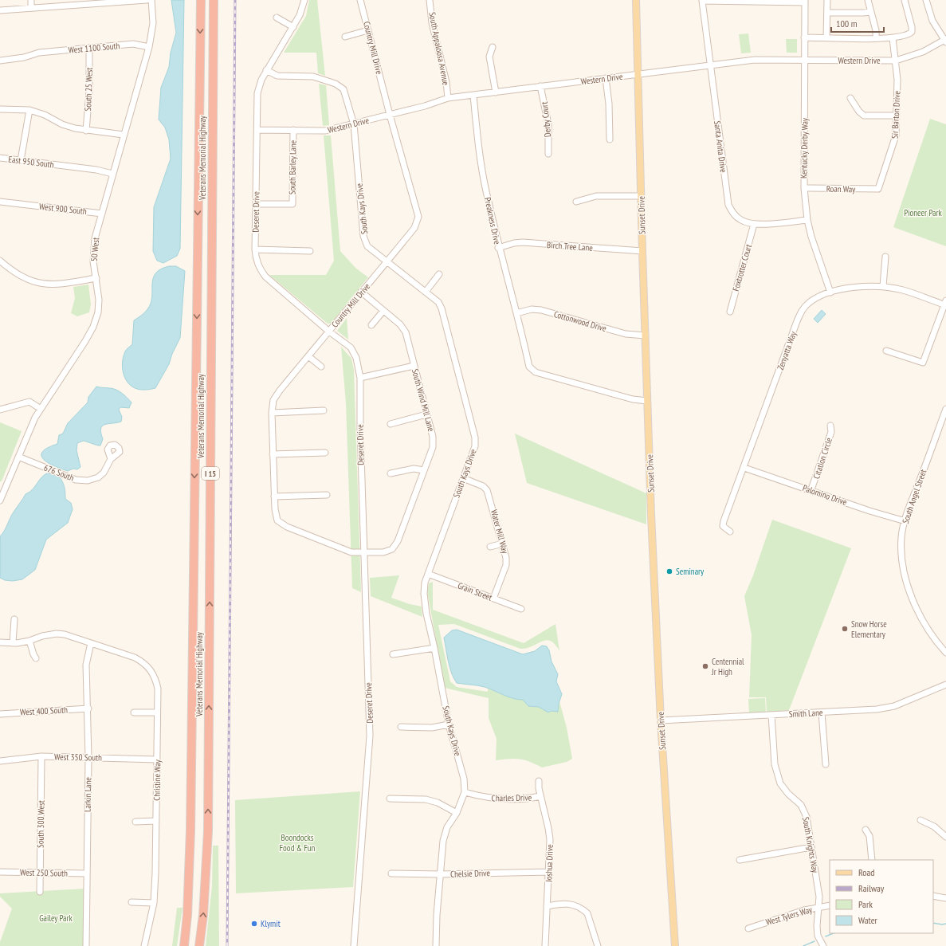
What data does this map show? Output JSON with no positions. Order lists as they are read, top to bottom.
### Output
{
  "streets": {
    "highway": ["Veterans Memorial Highway", "I 15"],
    "main road": ["Sunset Drive"],
    "street": [
      "West 1100 South",
      "Country Mill Drive",
      "South Appaloosa Avenue",
      "Western Drive",
      "South 25 West",
      "Sir Barton Drive",
      "Derby Court",
      "Santa Anita Drive",
      "Kentucky Derby Way",
      "East 950 South",
      "South Barley Lane",
      "Roan Way",
      "West 900 South",
      "South Kays Drive",
      "Deseret Drive",
      "Preakness Drive",
      "Birch Tree Lane",
      "50 West",
      "Foxtrotter Court",
      "Cottonwood Drive",
      "Zenyatta Way",
      "South Wind Mill Lane",
      "Citation Circle",
      "676 South",
      "Palomino Drive",
      "South Angel Street",
      "Water Mill Way",
      "Grain Street",
      "West 400 South",
      "Smith Lane",
      "West 350 South",
      "Christine Way",
      "Larkin Lane",
      "Charles Drive",
      "South 300 West",
      "South Knights Way",
      "Joshua Drive",
      "West 250 South",
      "Chelsie Drive",
      "West Tylers Way"
    ]
  },
  "crossings": [
    ["West 1100 South", "South 25 West"],
    ["West 1100 South", "50 West"],
    ["Country Mill Drive", "Western Drive"],
    ["Country Mill Drive", "South Kays Drive"],
    ["Country Mill Drive", "Deseret Drive"],
    ["Country Mill Drive", "South Wind Mill Lane"],
    ["South Appaloosa Avenue", "Western Drive"],
    ["Western Drive", "Sir Barton Drive"],
    ["Western Drive", "Derby Court"],
    ["Western Drive", "Santa Anita Drive"],
    ["Western Drive", "Kentucky Derby Way"],
    ["Western Drive", "South Barley Lane"],
    ["Western Drive", "South Kays Drive"],
    ["Western Drive", "Deseret Drive"],
    ["Western Drive", "Sunset Drive"],
    ["Western Drive", "Preakness Drive"],
    ["Sir Barton Drive", "Roan Way"],
    ["Santa Anita Drive", "Kentucky Derby Way"],
    ["Santa Anita Drive", "Foxtrotter Court"],
    ["Kentucky Derby Way", "Roan Way"],
    ["Kentucky Derby Way", "Zenyatta Way"],
    ["East 950 South", "50 West"],
    ["South Barley Lane", "Deseret Drive"],
    ["West 900 South", "50 West"],
    ["South Kays Drive", "Deseret Drive"],
    ["South Kays Drive", "Water Mill Way"],
    ["South Kays Drive", "Grain Street"],
    ["South Kays Drive", "Charles Drive"],
    ["South Kays Drive", "Chelsie Drive"],
    ["Deseret Drive", "South Wind Mill Lane"],
    ["Sunset Drive", "Preakness Drive"],
    ["Sunset Drive", "Birch Tree Lane"],
    ["Sunset Drive", "Cottonwood Drive"],
    ["Sunset Drive", "Smith Lane"],
    ["Preakness Drive", "Birch Tree Lane"],
    ["Preakness Drive", "Cottonwood Drive"],
    ["50 West", "676 South"],
    ["Zenyatta Way", "Palomino Drive"],
    ["Citation Circle", "Palomino Drive"],
    ["Palomino Drive", "South Angel Street"],
    ["Water Mill Way", "Grain Street"],
    ["West 400 South", "Larkin Lane"],
    ["Smith Lane", "South Knights Way"],
    ["West 350 South", "Christine Way"],
    ["West 350 South", "Larkin Lane"],
    ["West 350 South", "South 300 West"],
    ["Christine Way", "Larkin Lane"],
    ["Larkin Lane", "West 250 South"],
    ["Charles Drive", "Joshua Drive"],
    ["South 300 West", "West 250 South"],
    ["South Knights Way", "West Tylers Way"],
    ["Joshua Drive", "Chelsie Drive"]
  ],
  "parks": ["Pioneer Park", "Boondocks Food & Fun", "Gailey Park"],
  "places": [
    "Seminary",
    "Snow Horse Elementary",
    "Centennial Jr High",
    "Klymit"
  ],
  "legend": [
    "Road",
    "Railway",
    "Park",
    "Water"
  ],
  "scale_bar": "100 m"
}
